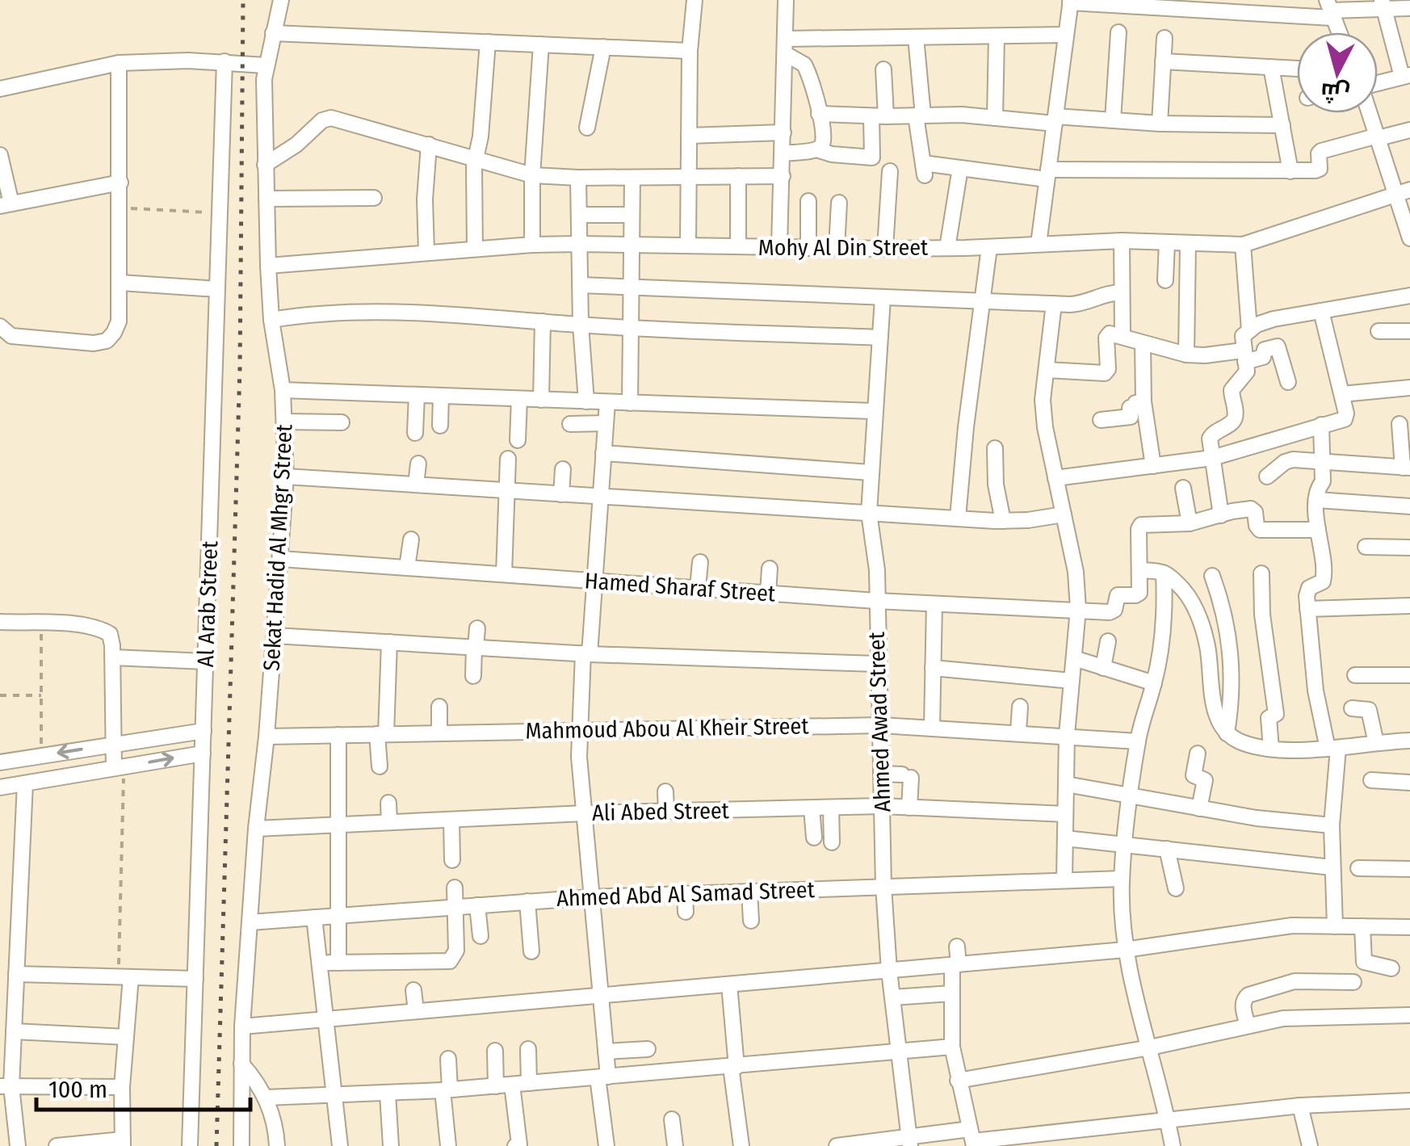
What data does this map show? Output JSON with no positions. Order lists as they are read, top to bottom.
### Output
{
  "streets": {
    "street": [
      "Mohy Al Din Street",
      "Sekat Hadid Al Mhgr Street",
      "Hamed Sharaf Street",
      "Al Arab Street",
      "Ahmed Awad Street",
      "Mahmoud Abou Al Kheir Street",
      "Ali Abed Street",
      "Ahmed Abd Al Samad Street"
    ]
  },
  "crossings": [
    ["Mohy Al Din Street", "Sekat Hadid Al Mhgr Street"],
    ["Sekat Hadid Al Mhgr Street", "Hamed Sharaf Street"],
    ["Sekat Hadid Al Mhgr Street", "Mahmoud Abou Al Kheir Street"],
    ["Sekat Hadid Al Mhgr Street", "Ali Abed Street"],
    ["Sekat Hadid Al Mhgr Street", "Ahmed Abd Al Samad Street"],
    ["Hamed Sharaf Street", "Ahmed Awad Street"],
    ["Ahmed Awad Street", "Mahmoud Abou Al Kheir Street"],
    ["Ahmed Awad Street", "Ali Abed Street"],
    ["Ahmed Awad Street", "Ahmed Abd Al Samad Street"]
  ],
  "scale_bar": "100 m",
  "north": "bottom"
}
